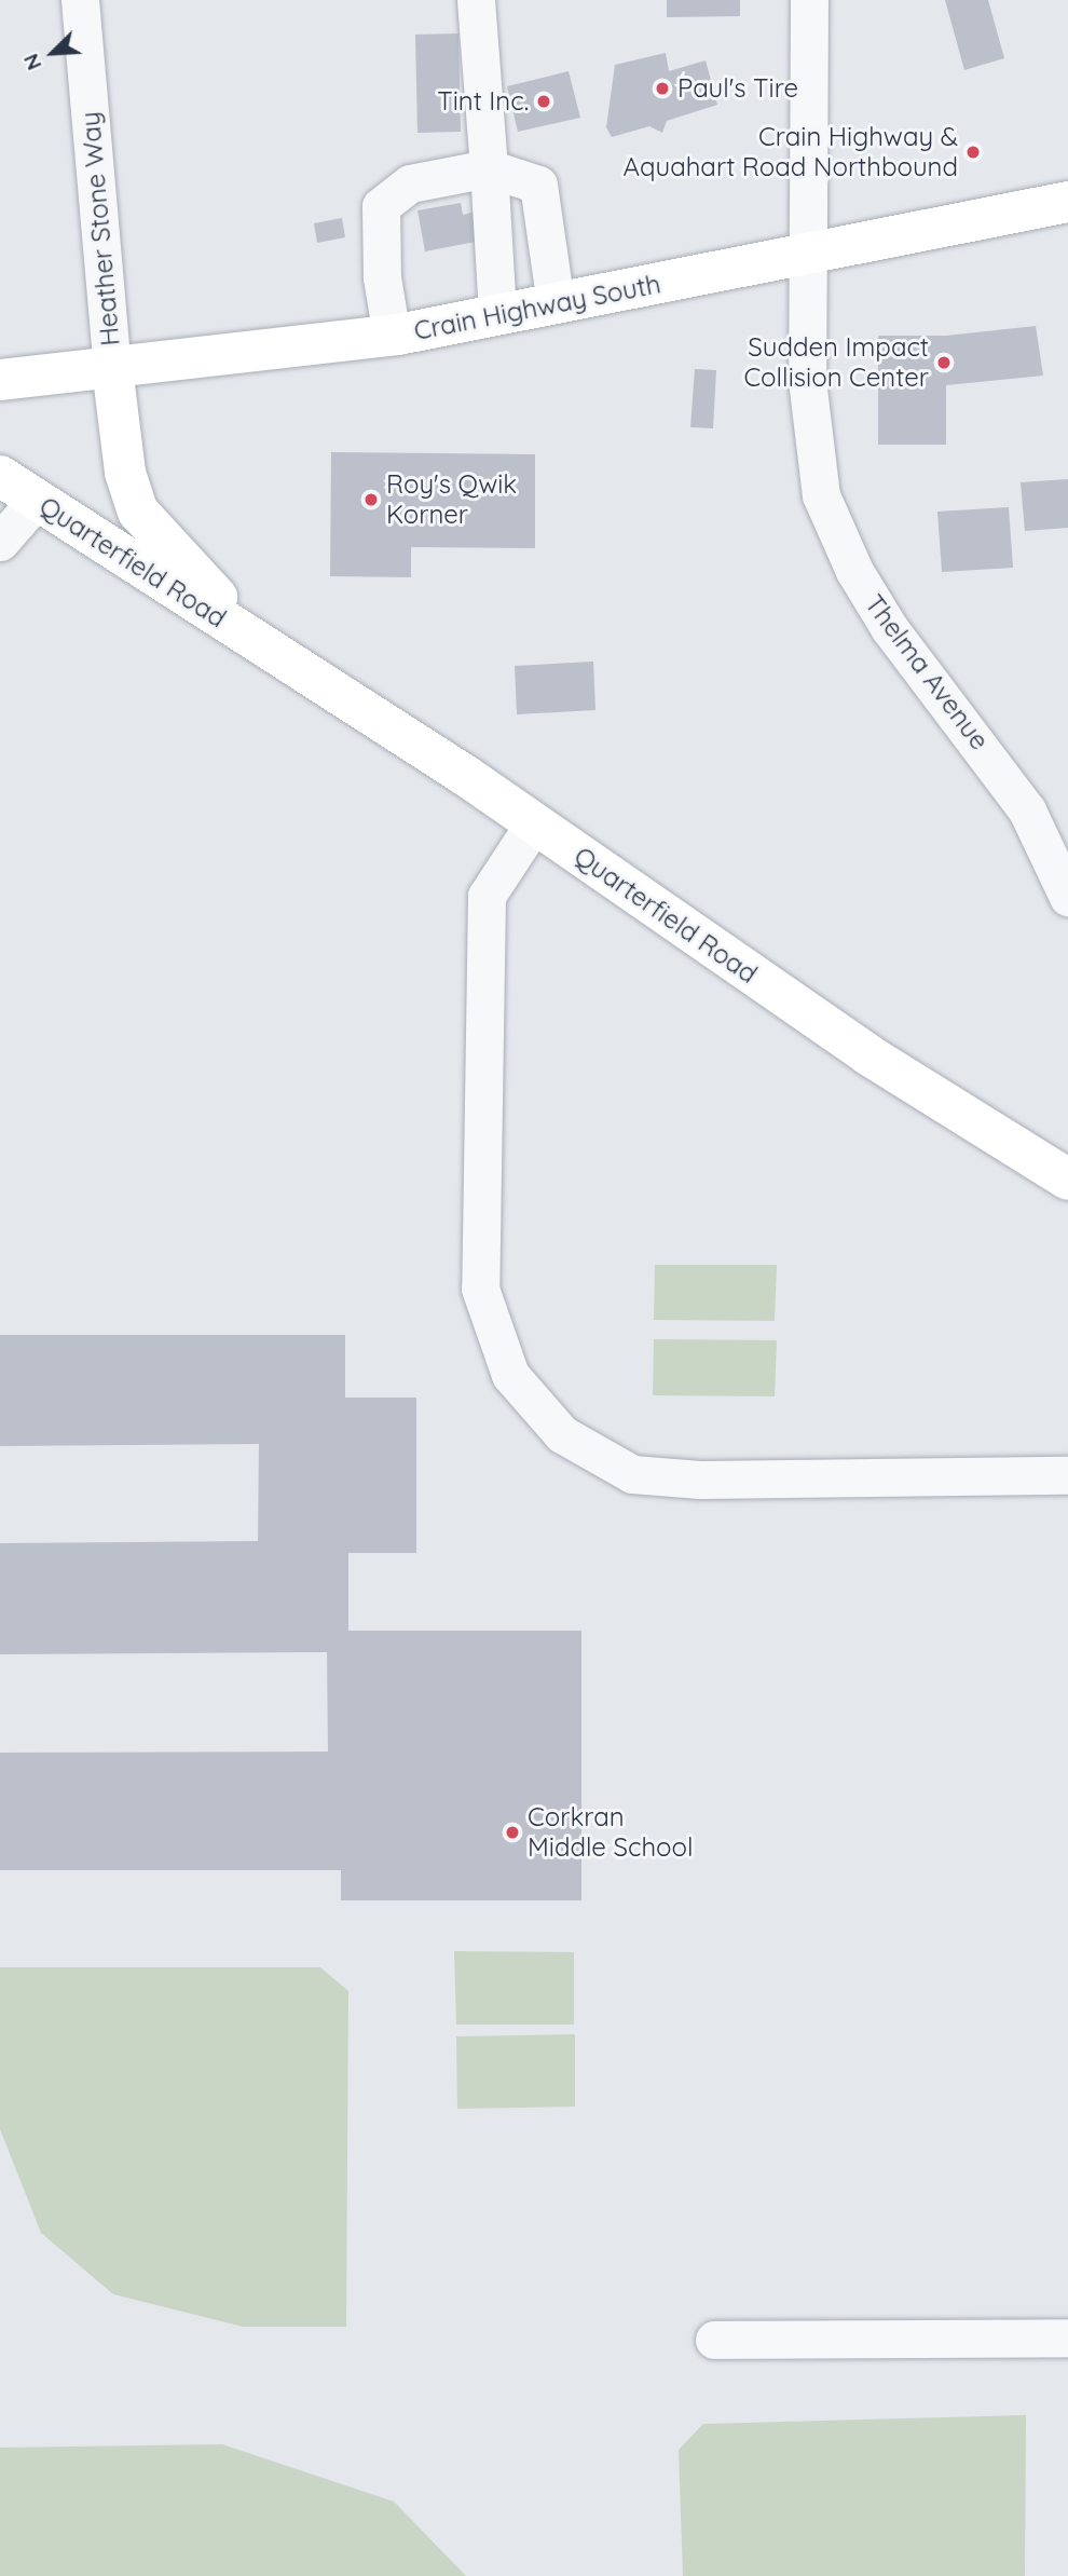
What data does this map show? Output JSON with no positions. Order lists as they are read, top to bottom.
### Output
{
  "streets": {
    "main road": ["Crain Highway South", "Quarterfield Road"],
    "street": ["Heather Stone Way", "Thelma Avenue"]
  },
  "crossings": [
    ["Heather Stone Way", "Crain Highway South"],
    ["Heather Stone Way", "Quarterfield Road"],
    ["Crain Highway South", "Quarterfield Road"],
    ["Crain Highway South", "Thelma Avenue"]
  ],
  "places": [
    "Paul's Tire",
    "Tint Inc.",
    "Crain Highway & Aquahart Road Northbound",
    "Sudden Impact Collision Center",
    "Roy's Qwik Korner",
    "Corkran Middle School"
  ],
  "north": "bottom left"
}
